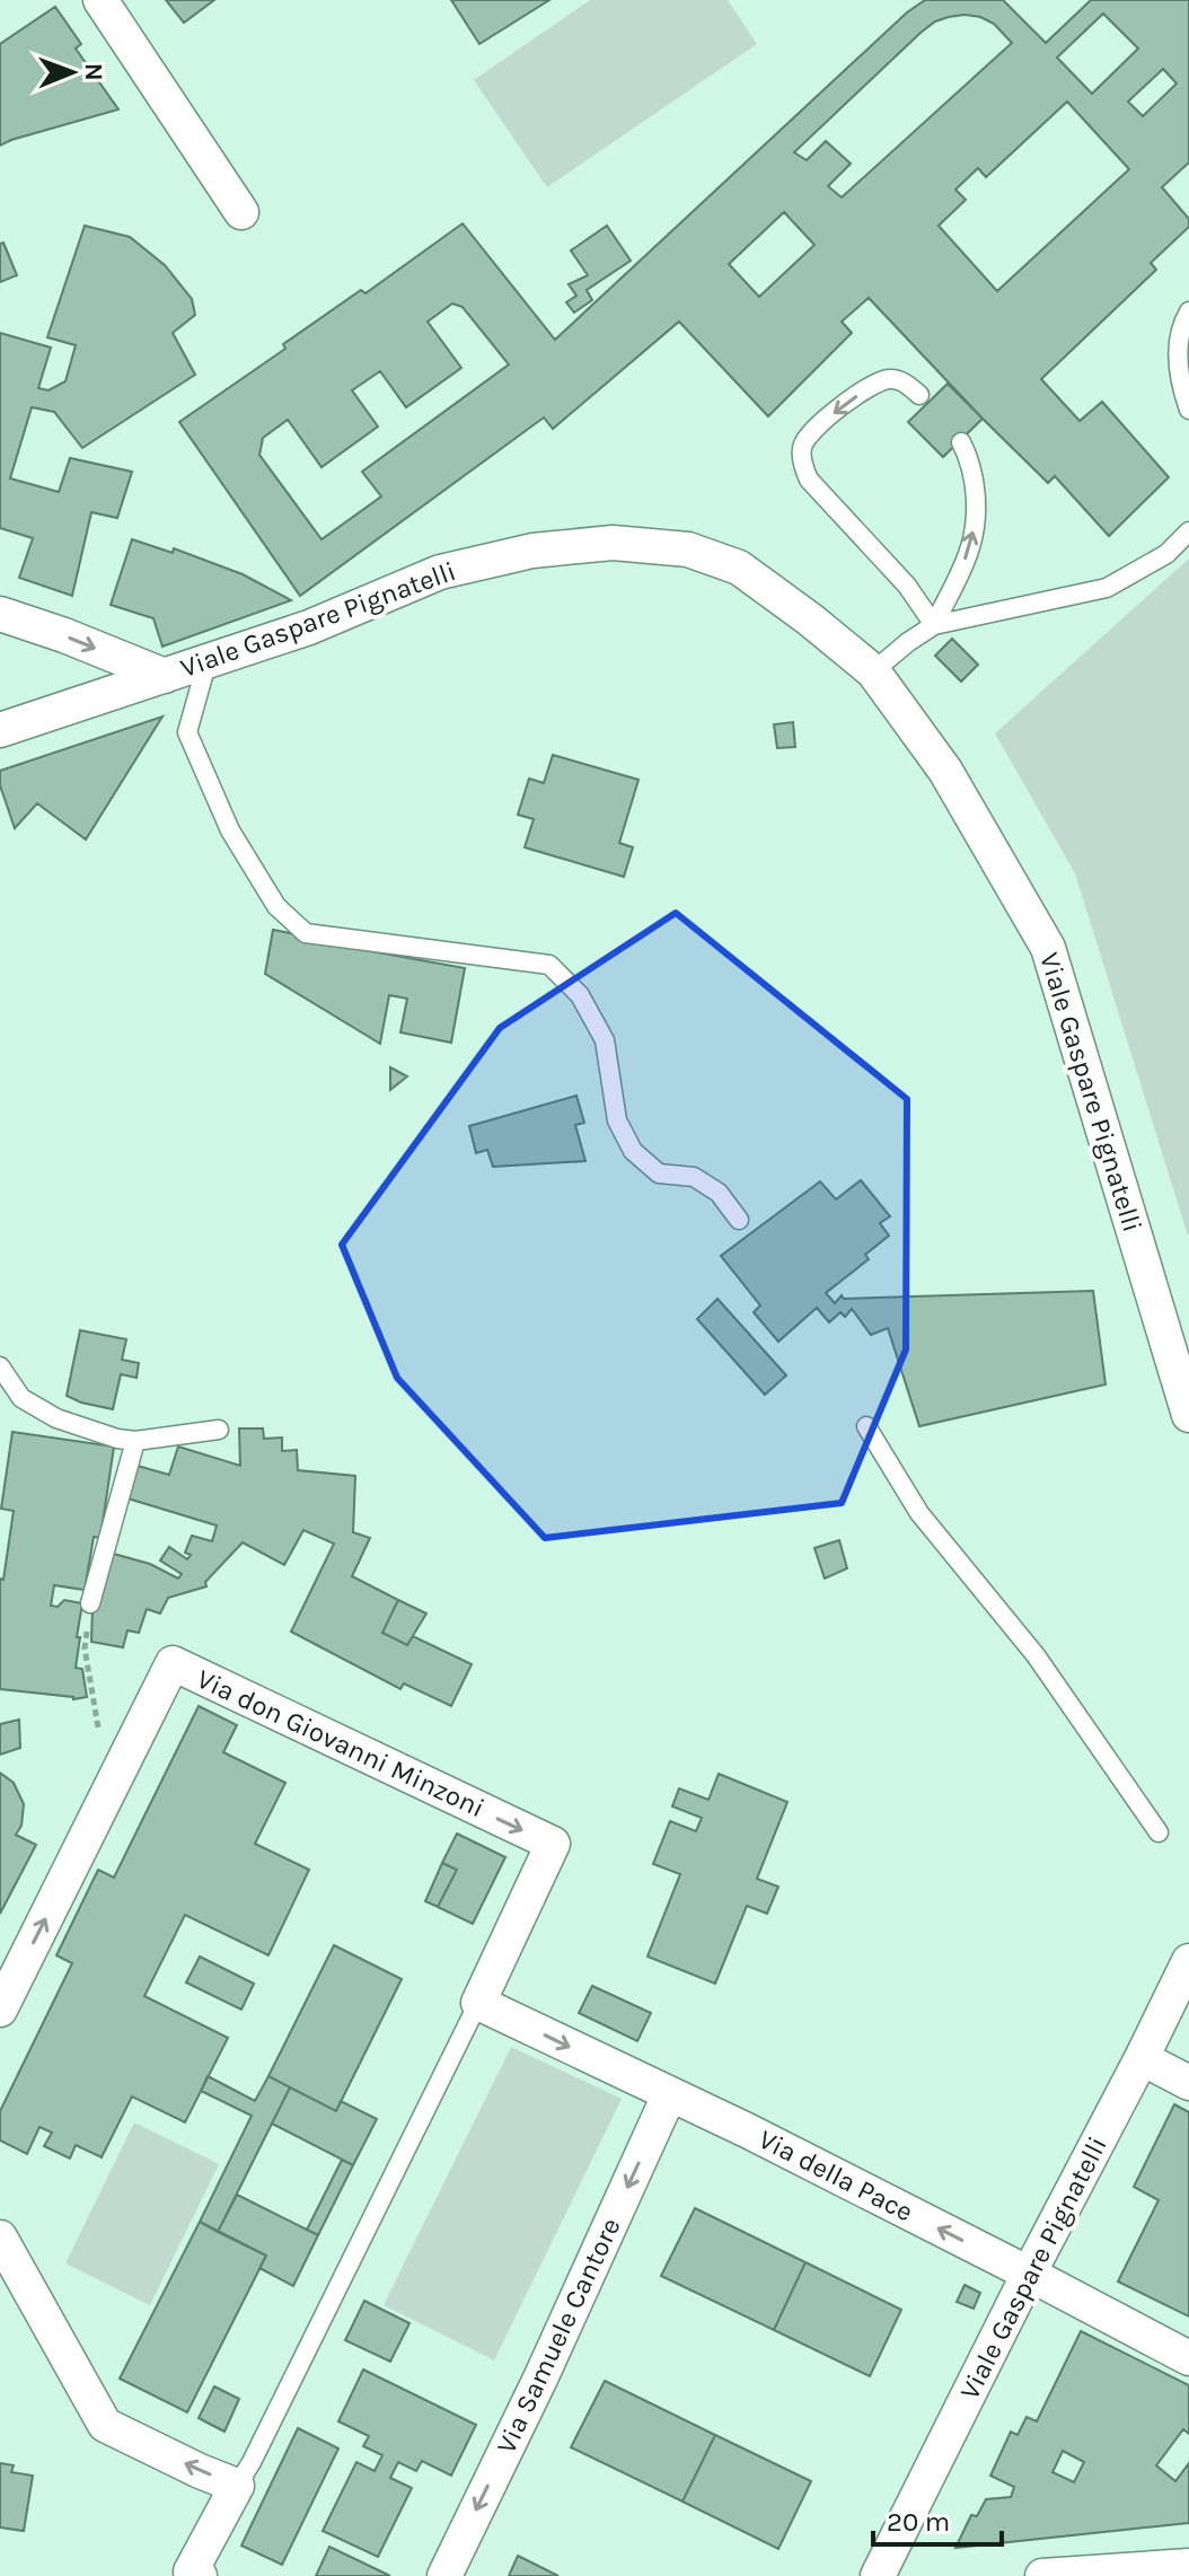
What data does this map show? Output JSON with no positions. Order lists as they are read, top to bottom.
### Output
{
  "streets": {
    "street": [
      "Viale Gaspare Pignatelli",
      "Via don Giovanni Minzoni",
      "Via della Pace",
      "Via Samuele Cantore"
    ]
  },
  "crossings": [
    ["Viale Gaspare Pignatelli", "Via della Pace"],
    ["Via don Giovanni Minzoni", "Via della Pace"],
    ["Via della Pace", "Via Samuele Cantore"]
  ],
  "one_way": ["Via Samuele Cantore"],
  "scale_bar": "20 m",
  "north": "right"
}
